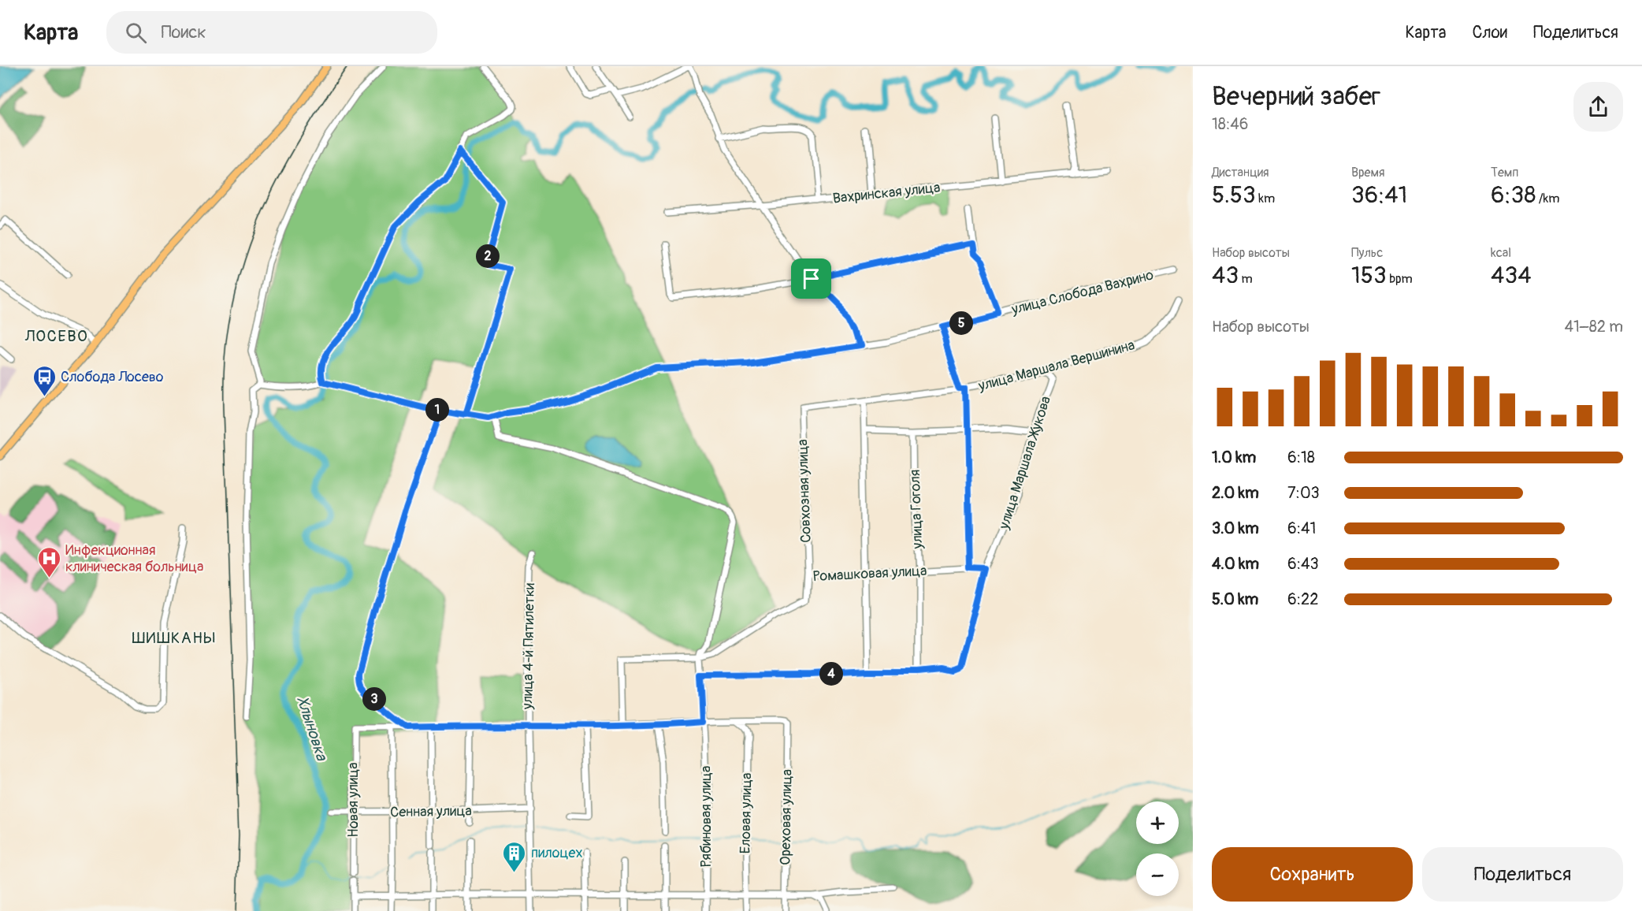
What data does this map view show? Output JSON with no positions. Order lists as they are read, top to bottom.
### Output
{
  "streets": {
    "street": [
      "Вахринская улица",
      "улица Слобода Вахрино",
      "улица Маршала Вершинина",
      "улица Маршала Жукова",
      "Совхозная улица",
      "улица Гоголя",
      "Ромашковая улица",
      "улица 4-й Пятилетки",
      "Новая улица",
      "Сенная улица",
      "Еловая улица",
      "Рябиновая улица",
      "Ореховая улица"
    ]
  },
  "crossings": [
    ["улица Маршала Вершинина", "улица Маршала Жукова"],
    ["улица Маршала Вершинина", "Совхозная улица"],
    ["улица Маршала Жукова", "улица Гоголя"],
    ["улица Маршала Жукова", "Ромашковая улица"],
    ["Совхозная улица", "Ромашковая улица"],
    ["улица Гоголя", "Ромашковая улица"],
    ["Ромашковая улица", "Рябиновая улица"],
    ["улица 4-й Пятилетки", "Сенная улица"],
    ["Новая улица", "Сенная улица"],
    ["Еловая улица", "Ореховая улица"]
  ],
  "districts": ["ЛОСЕВО", "ШИШКАНЫ"],
  "water": ["Хлыновка"],
  "places": {
    "bus stop": ["Слобода Лосево"],
    "hospital": ["Инфекционная клиническая больница"],
    "building": ["пилоцех"]
  },
  "page": {
    "header": "Карта",
    "search": "Поиск",
    "nav": ["Карта", "Слои", "Поделиться"],
    "heading": ["Вечерний забег", "18:46"],
    "stats": [
      ["Дистанция", "5.53 km"],
      ["Время", "36:41"],
      ["Темп", "6:38 /km"],
      ["Набор высоты", "43 m"],
      ["Пульс", "153 bpm"],
      ["kcal", "434"]
    ],
    "pins": [
      "2",
      "5",
      "1",
      "4",
      "3"
    ],
    "chart": ["Набор высоты", "41–82 m"],
    "list": [
      {
        "name": "1.0 km",
        "note": "6:18"
      },
      {
        "name": "2.0 km",
        "note": "7:03"
      },
      {
        "name": "3.0 km",
        "note": "6:41"
      },
      {
        "name": "4.0 km",
        "note": "6:43"
      },
      {
        "name": "5.0 km",
        "note": "6:22"
      }
    ],
    "map_buttons": ["+", "−"],
    "buttons": ["Сохранить", "Поделиться"]
  }
}
